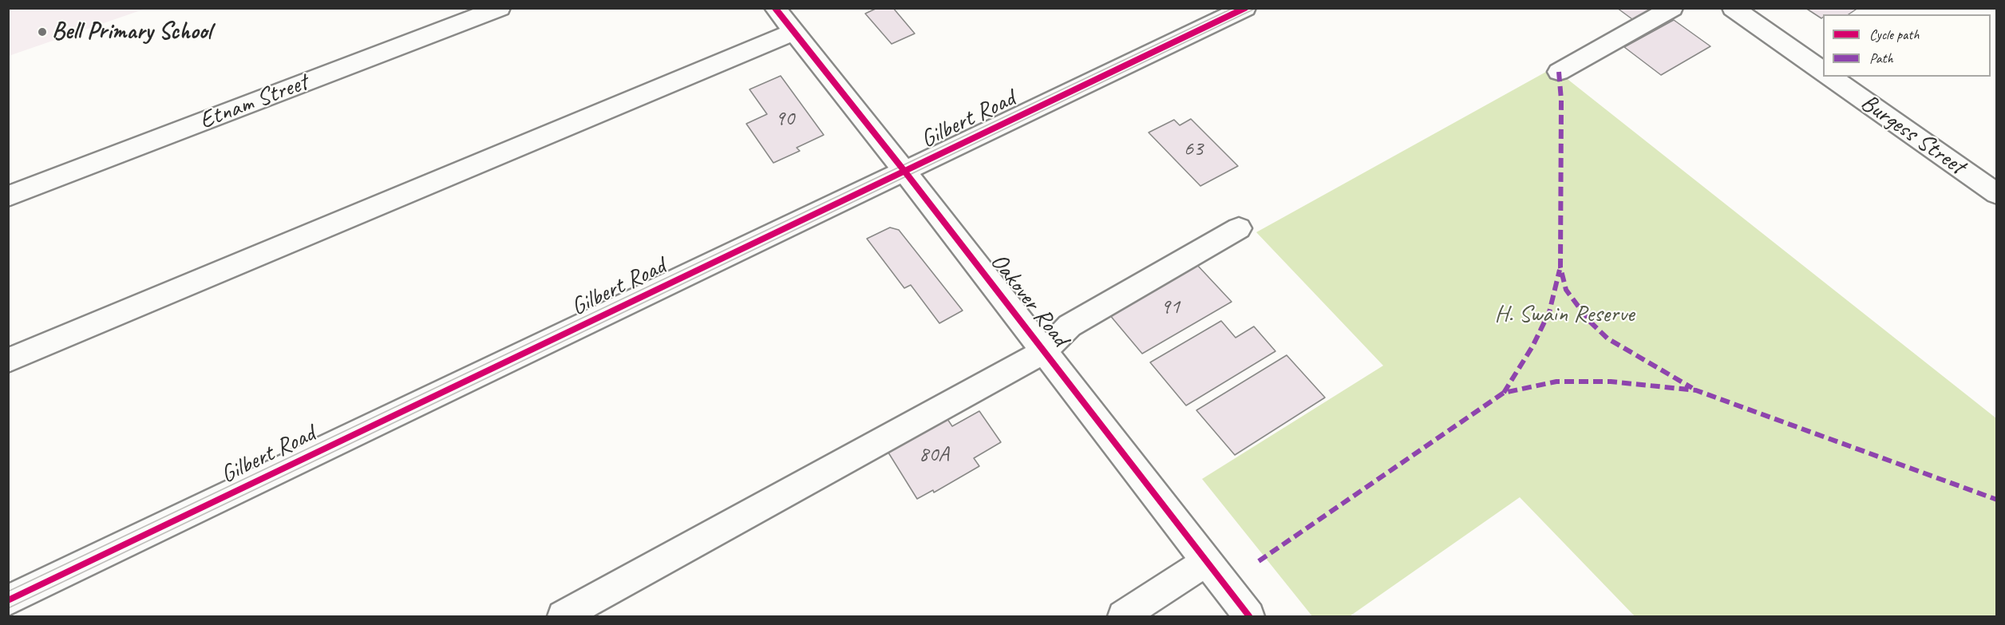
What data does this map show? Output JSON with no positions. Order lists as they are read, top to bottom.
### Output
{
  "streets": {
    "street": [
      "Etnam Street",
      "Gilbert Road",
      "Burgess Street",
      "Oakover Road"
    ]
  },
  "crossings": [
    ["Gilbert Road", "Oakover Road"]
  ],
  "parks": ["H. Swain Reserve"],
  "places": ["Bell Primary School"],
  "house_numbers": [
    "90",
    "63",
    "91",
    "80A"
  ],
  "legend": ["Cycle path", "Path"]
}
